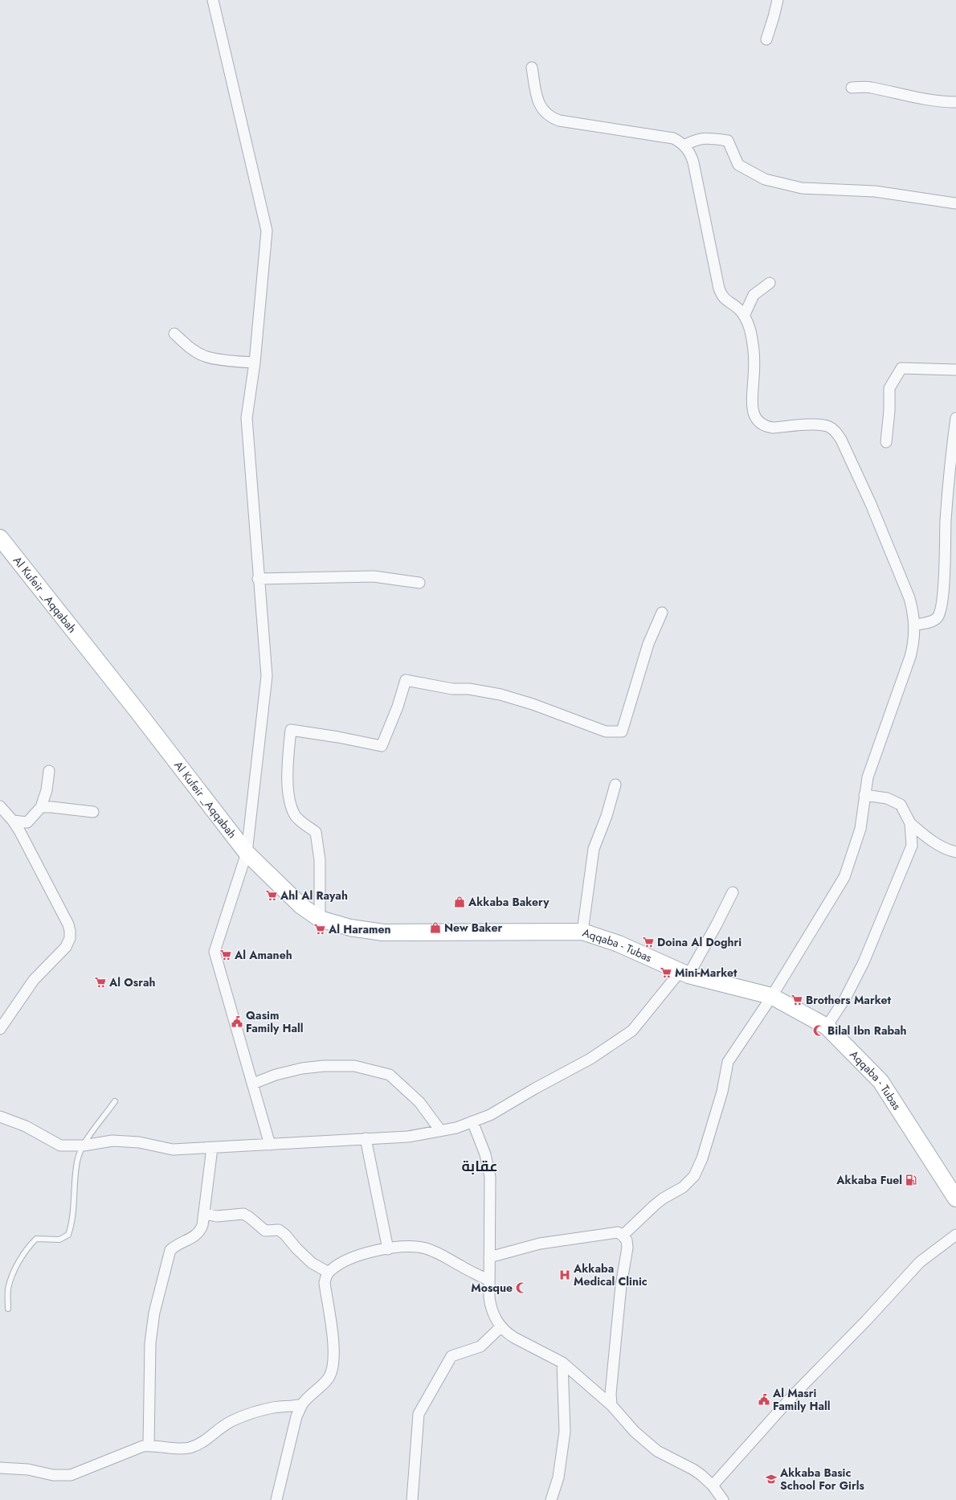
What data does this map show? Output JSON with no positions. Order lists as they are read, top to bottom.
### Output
{
  "streets": {
    "main road": ["Al Kufeir _Aqqabah", "Aqqaba - Tubas"]
  },
  "crossings": [
    ["Al Kufeir _Aqqabah", "Aqqaba - Tubas"]
  ],
  "districts": ["عقابة"],
  "places": {
    "supermarket": [
      "Ahl Al Rayah",
      "Al Haramen",
      "Doina Al Doghri",
      "Al Amaneh",
      "Mini-Market",
      "Al Osrah",
      "Brothers Market"
    ],
    "shop": ["Akkaba Bakery", "New Baker"],
    "public building": ["Qasim Family Hall", "Al Masri Family Hall"],
    "mosque": ["Bilal Ibn Rabah", "Mosque"],
    "fuel station": ["Akkaba Fuel"],
    "hospital": ["Akkaba Medical Clinic"],
    "school or university": ["Akkaba Basic School For Girls"]
  }
}
